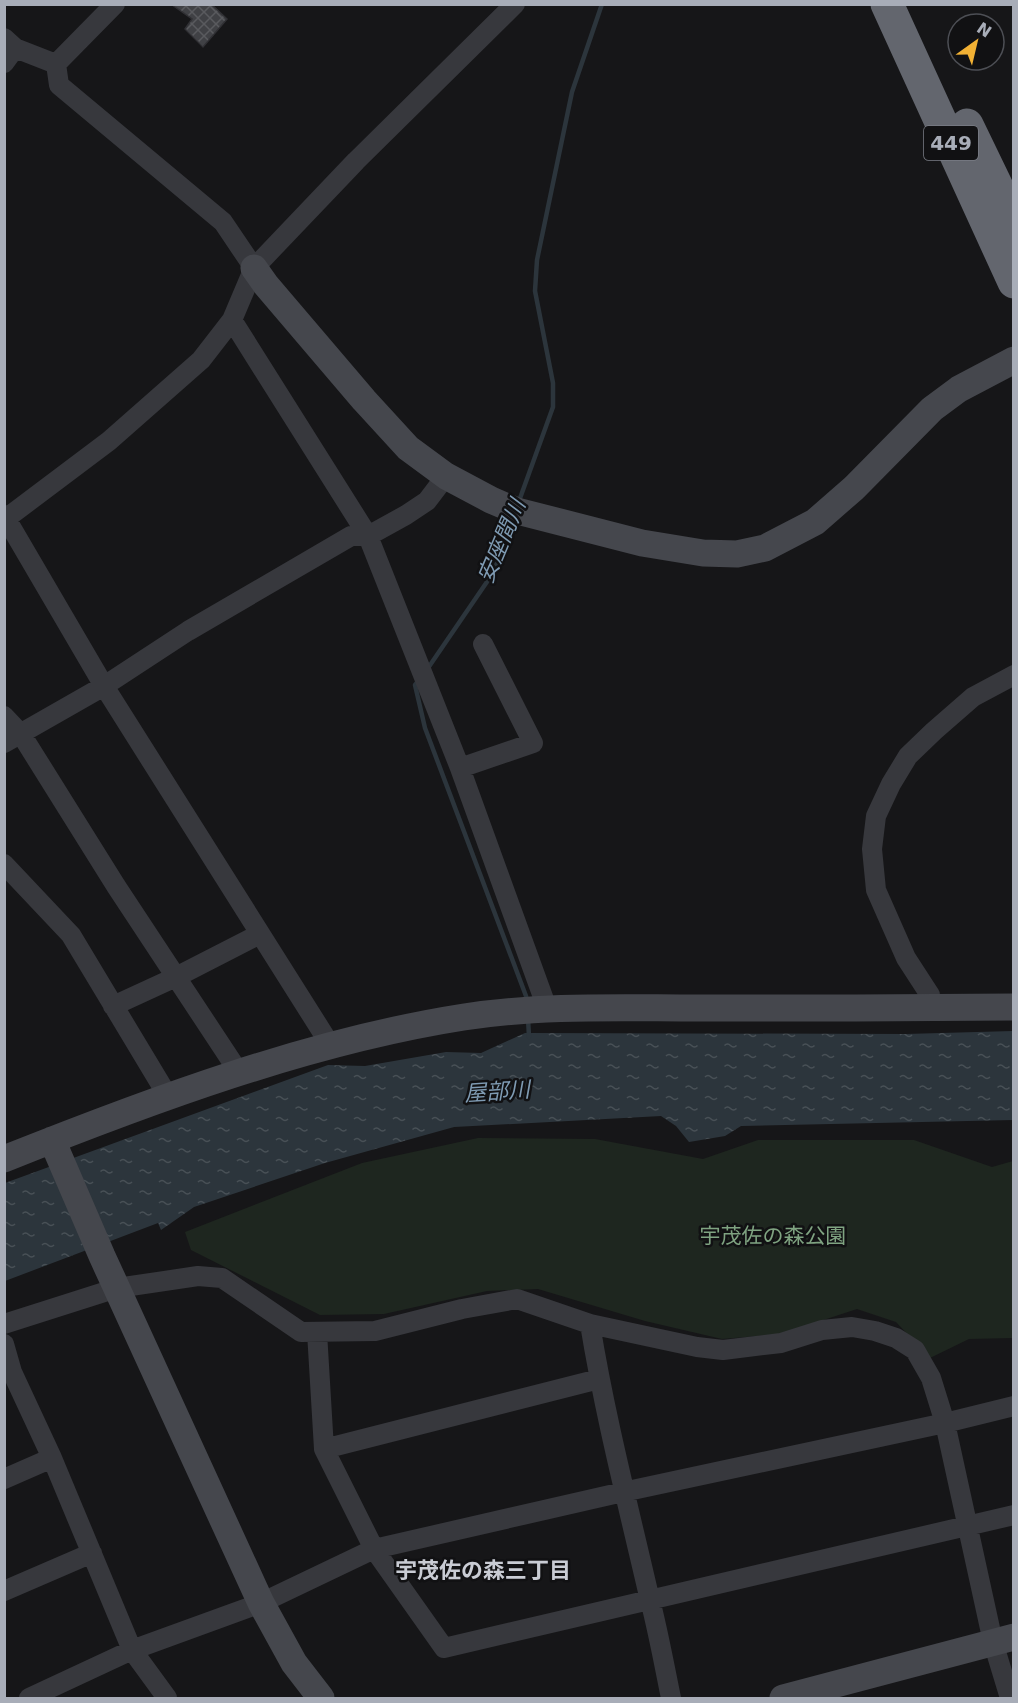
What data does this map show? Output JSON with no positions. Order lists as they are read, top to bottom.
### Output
{
  "streets": {
    "highway": ["449"]
  },
  "districts": ["宇茂佐の森三丁目"],
  "water": ["安座間川", "屋部川"],
  "parks": ["宇茂佐の森公園"],
  "north": "top right"
}
